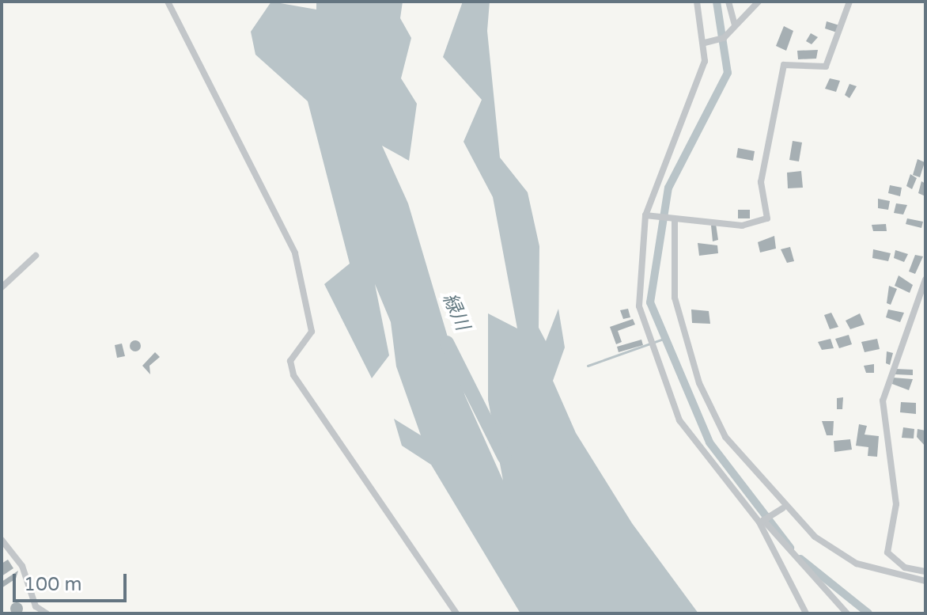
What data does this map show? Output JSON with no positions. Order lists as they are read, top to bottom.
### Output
{
  "water": ["緑川"],
  "scale_bar": "100 m"
}
